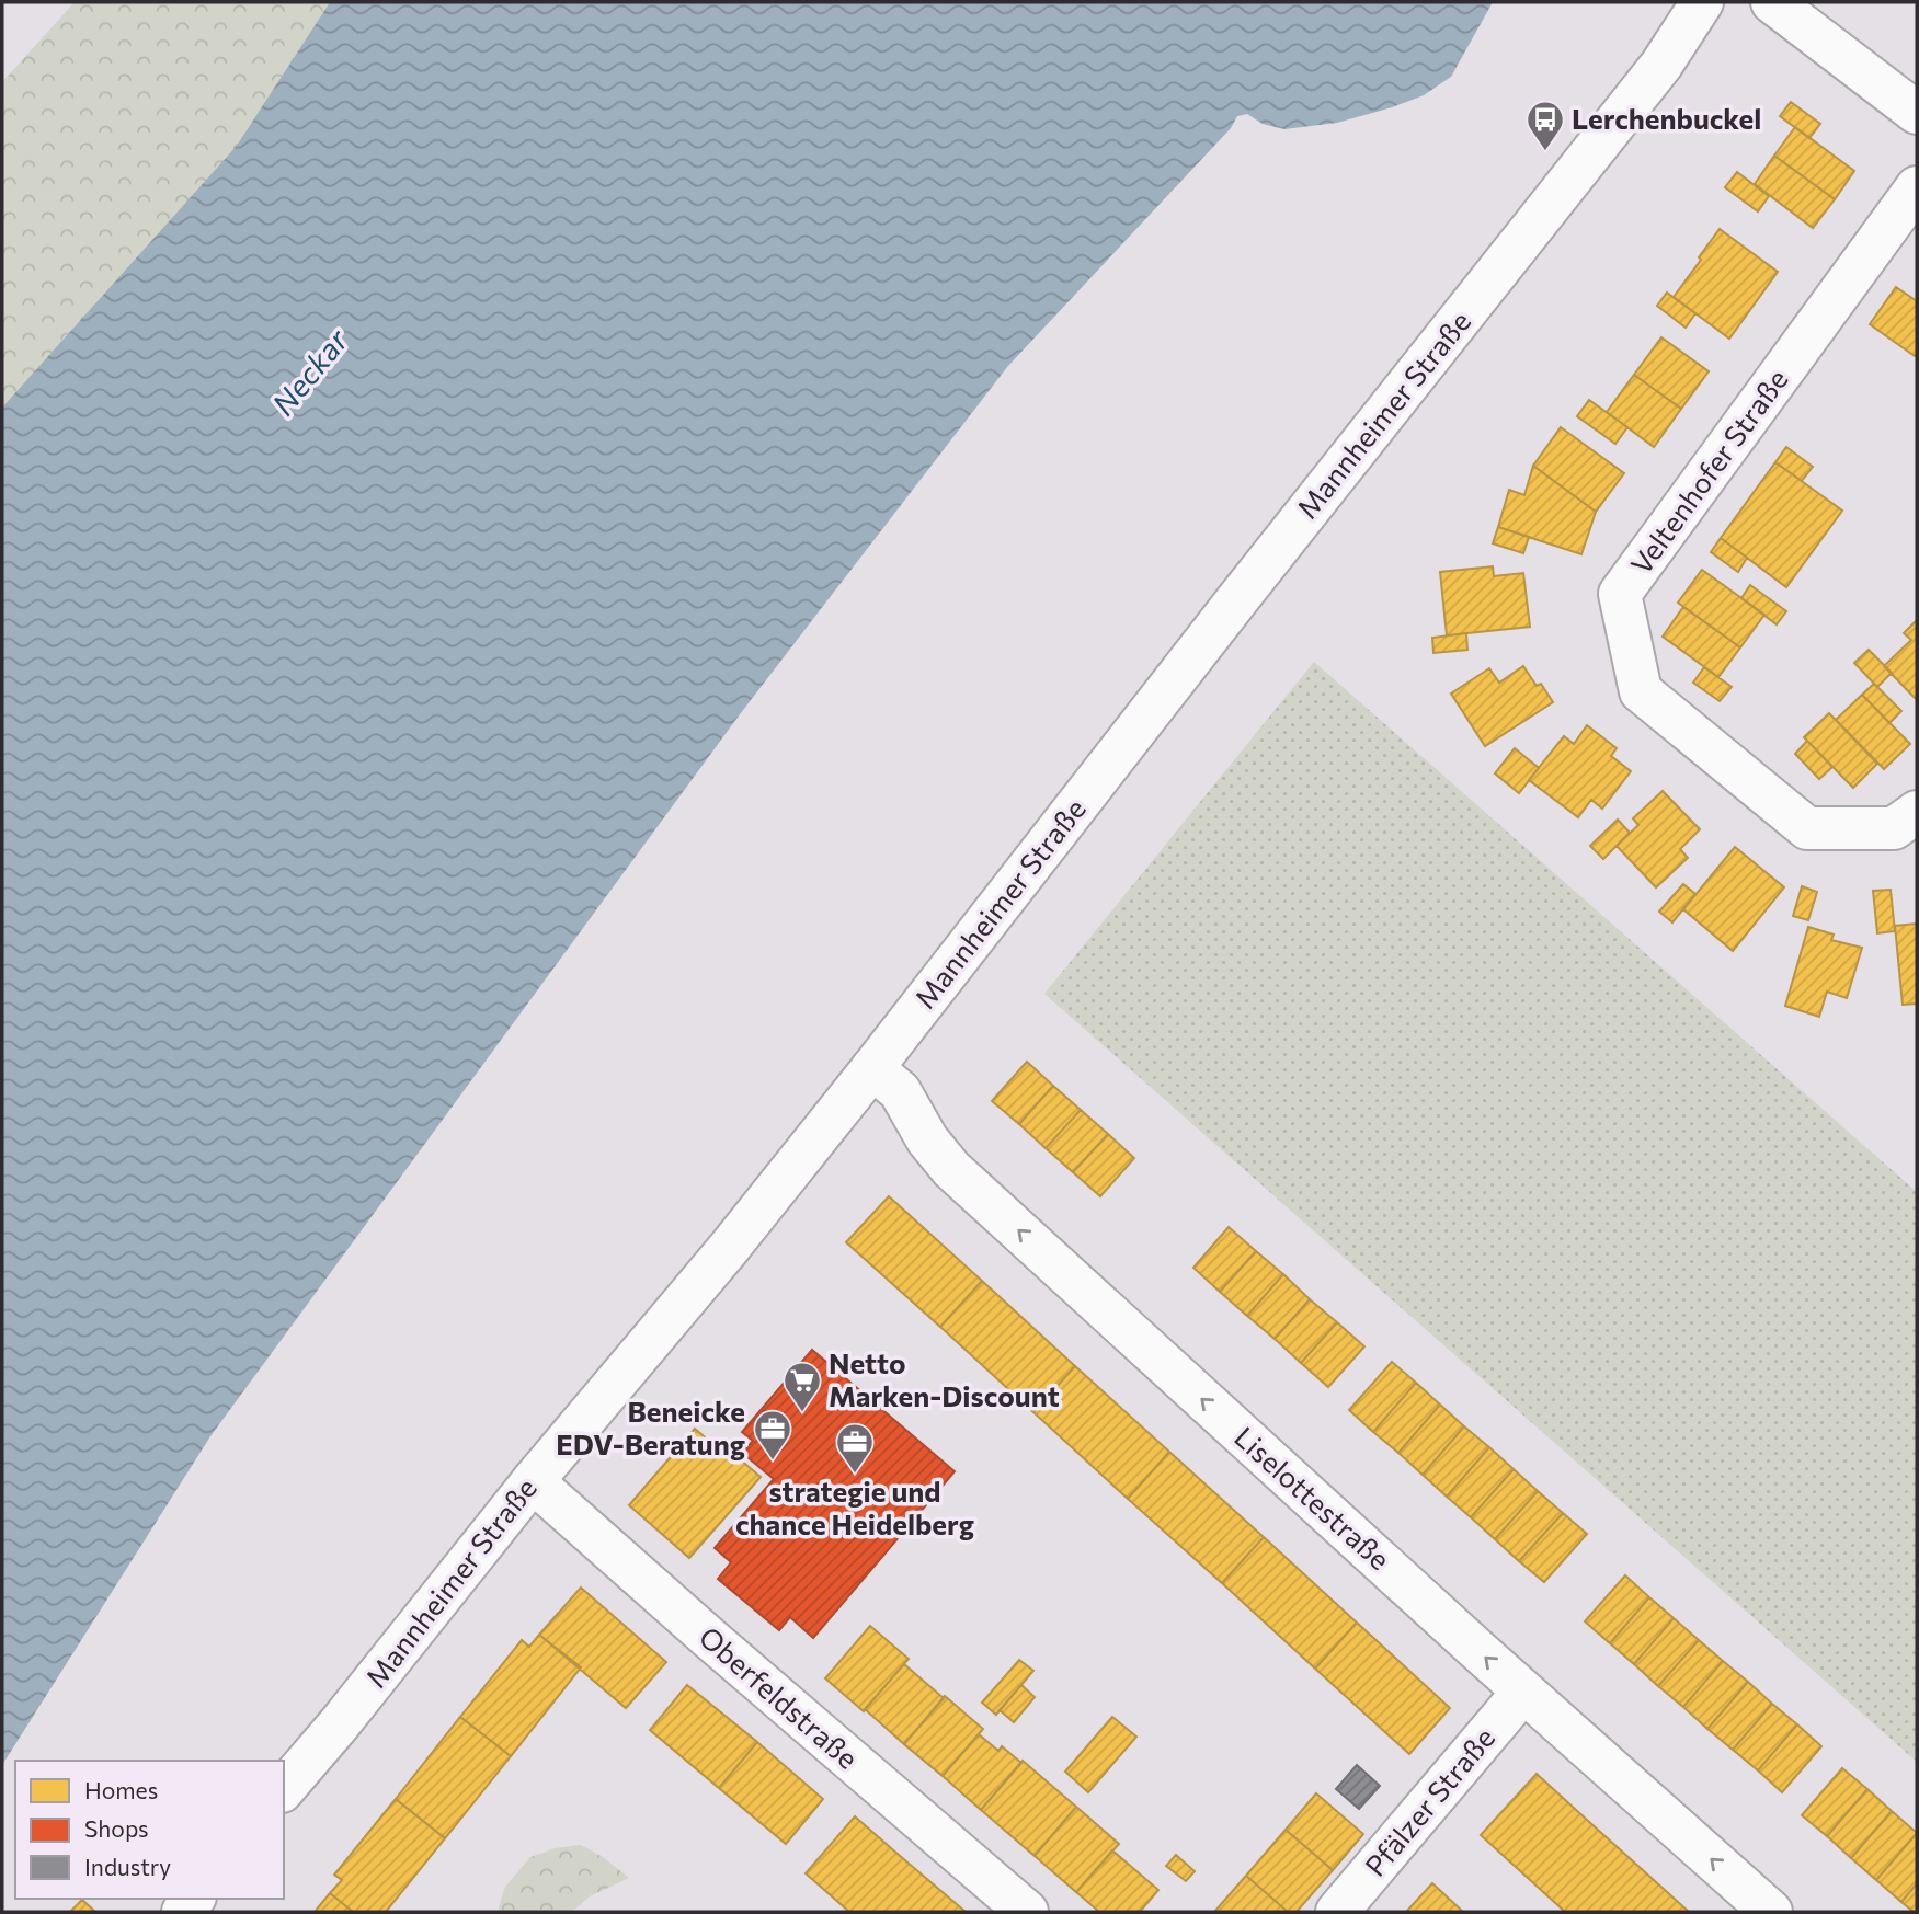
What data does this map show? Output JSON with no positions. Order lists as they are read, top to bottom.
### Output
{
  "streets": {
    "street": [
      "Mannheimer Straße",
      "Veltenhofer Straße",
      "Liselottestraße",
      "Oberfeldstraße",
      "Pfälzer Straße"
    ]
  },
  "crossings": [
    ["Mannheimer Straße", "Liselottestraße"],
    ["Mannheimer Straße", "Oberfeldstraße"],
    ["Liselottestraße", "Pfälzer Straße"]
  ],
  "one_way": ["Liselottestraße"],
  "water": ["Neckar"],
  "places": {
    "bus stop": ["Lerchenbuckel"],
    "supermarket": ["Netto Marken-Discount"],
    "office": ["Beneicke EDV-Beratung", "strategie und chance Heidelberg"]
  },
  "legend": ["Homes", "Shops", "Industry"]
}
